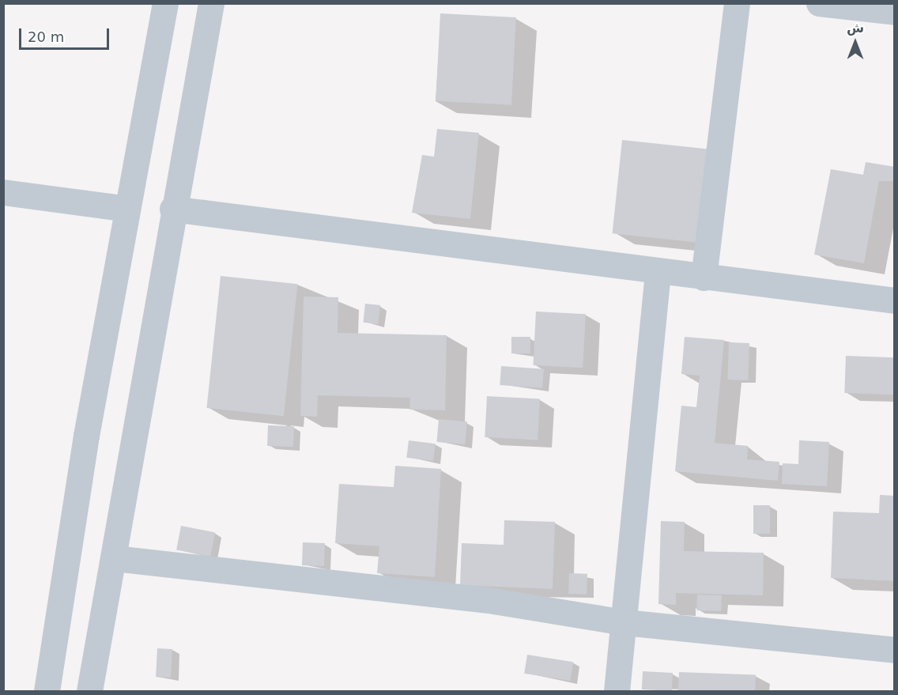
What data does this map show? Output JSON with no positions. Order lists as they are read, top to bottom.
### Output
{
  "scale_bar": "20 m",
  "north": "top"
}
